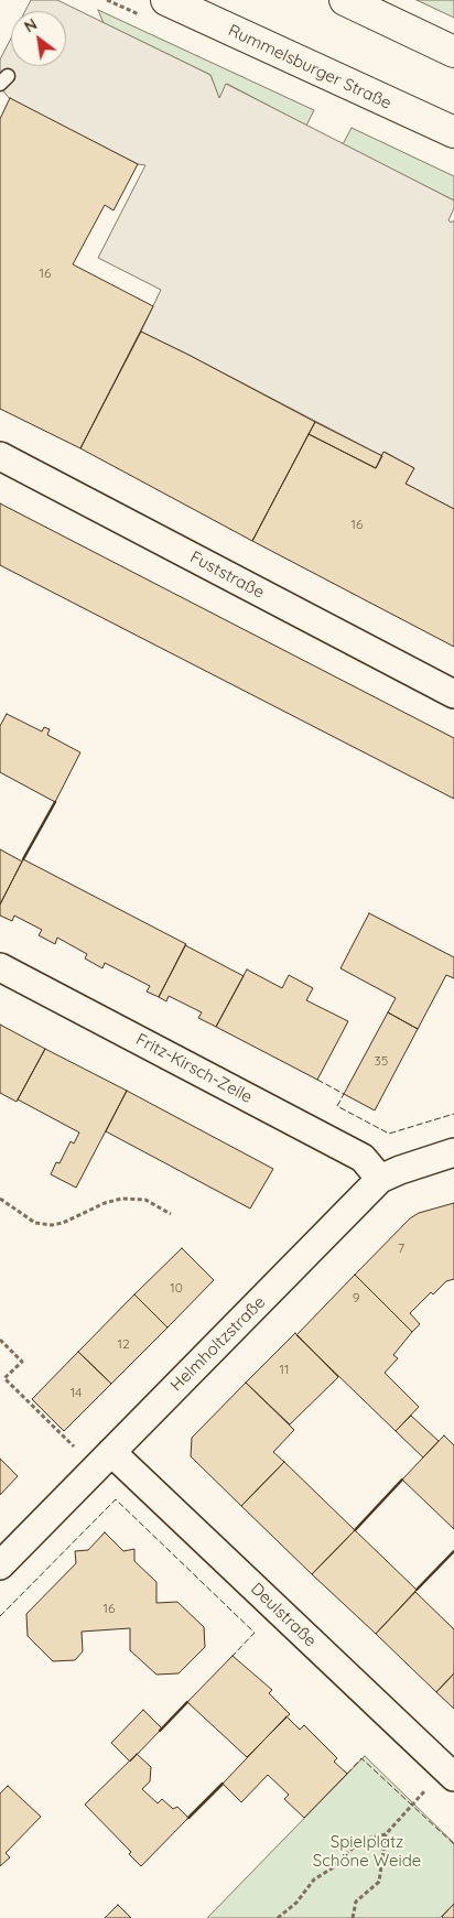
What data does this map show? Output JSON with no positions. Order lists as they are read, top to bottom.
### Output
{
  "streets": {
    "main road": ["Rummelsburger Straße"],
    "street": [
      "Fuststraße",
      "Fritz-Kirsch-Zeile",
      "Helmholtzstraße",
      "Deulstraße"
    ]
  },
  "crossings": [
    ["Fritz-Kirsch-Zeile", "Helmholtzstraße"],
    ["Helmholtzstraße", "Deulstraße"]
  ],
  "parks": ["Spielplatz Schöne Weide"],
  "house_numbers": [
    "16",
    "16",
    "35",
    "7",
    "10",
    "9",
    "12",
    "11",
    "14",
    "16"
  ],
  "north": "top left"
}
